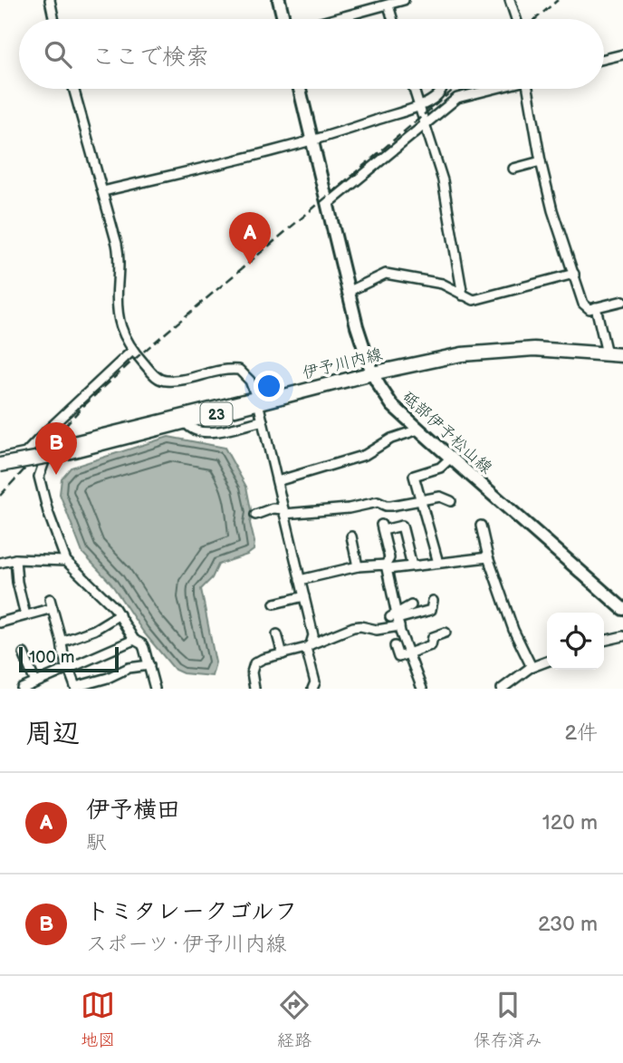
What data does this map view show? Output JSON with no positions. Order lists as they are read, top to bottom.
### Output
{
  "streets": {
    "main road": ["伊予川内線", "23", "砥部伊予松山線"]
  },
  "crossings": [
    ["伊予川内線", "砥部伊予松山線"]
  ],
  "scale_bar": "100 m",
  "page": {
    "search": "ここで検索",
    "pins": ["A", "B"],
    "scale": "100 m",
    "heading": ["周辺", "2件"],
    "list": [
      {
        "mark": "A",
        "name": "伊予横田",
        "note": "駅",
        "value": "120 m"
      },
      {
        "mark": "B",
        "name": "トミタレークゴルフ",
        "note": "スポーツ · 伊予川内線",
        "value": "230 m"
      }
    ],
    "nav": ["地図", "経路", "保存済み"]
  }
}
